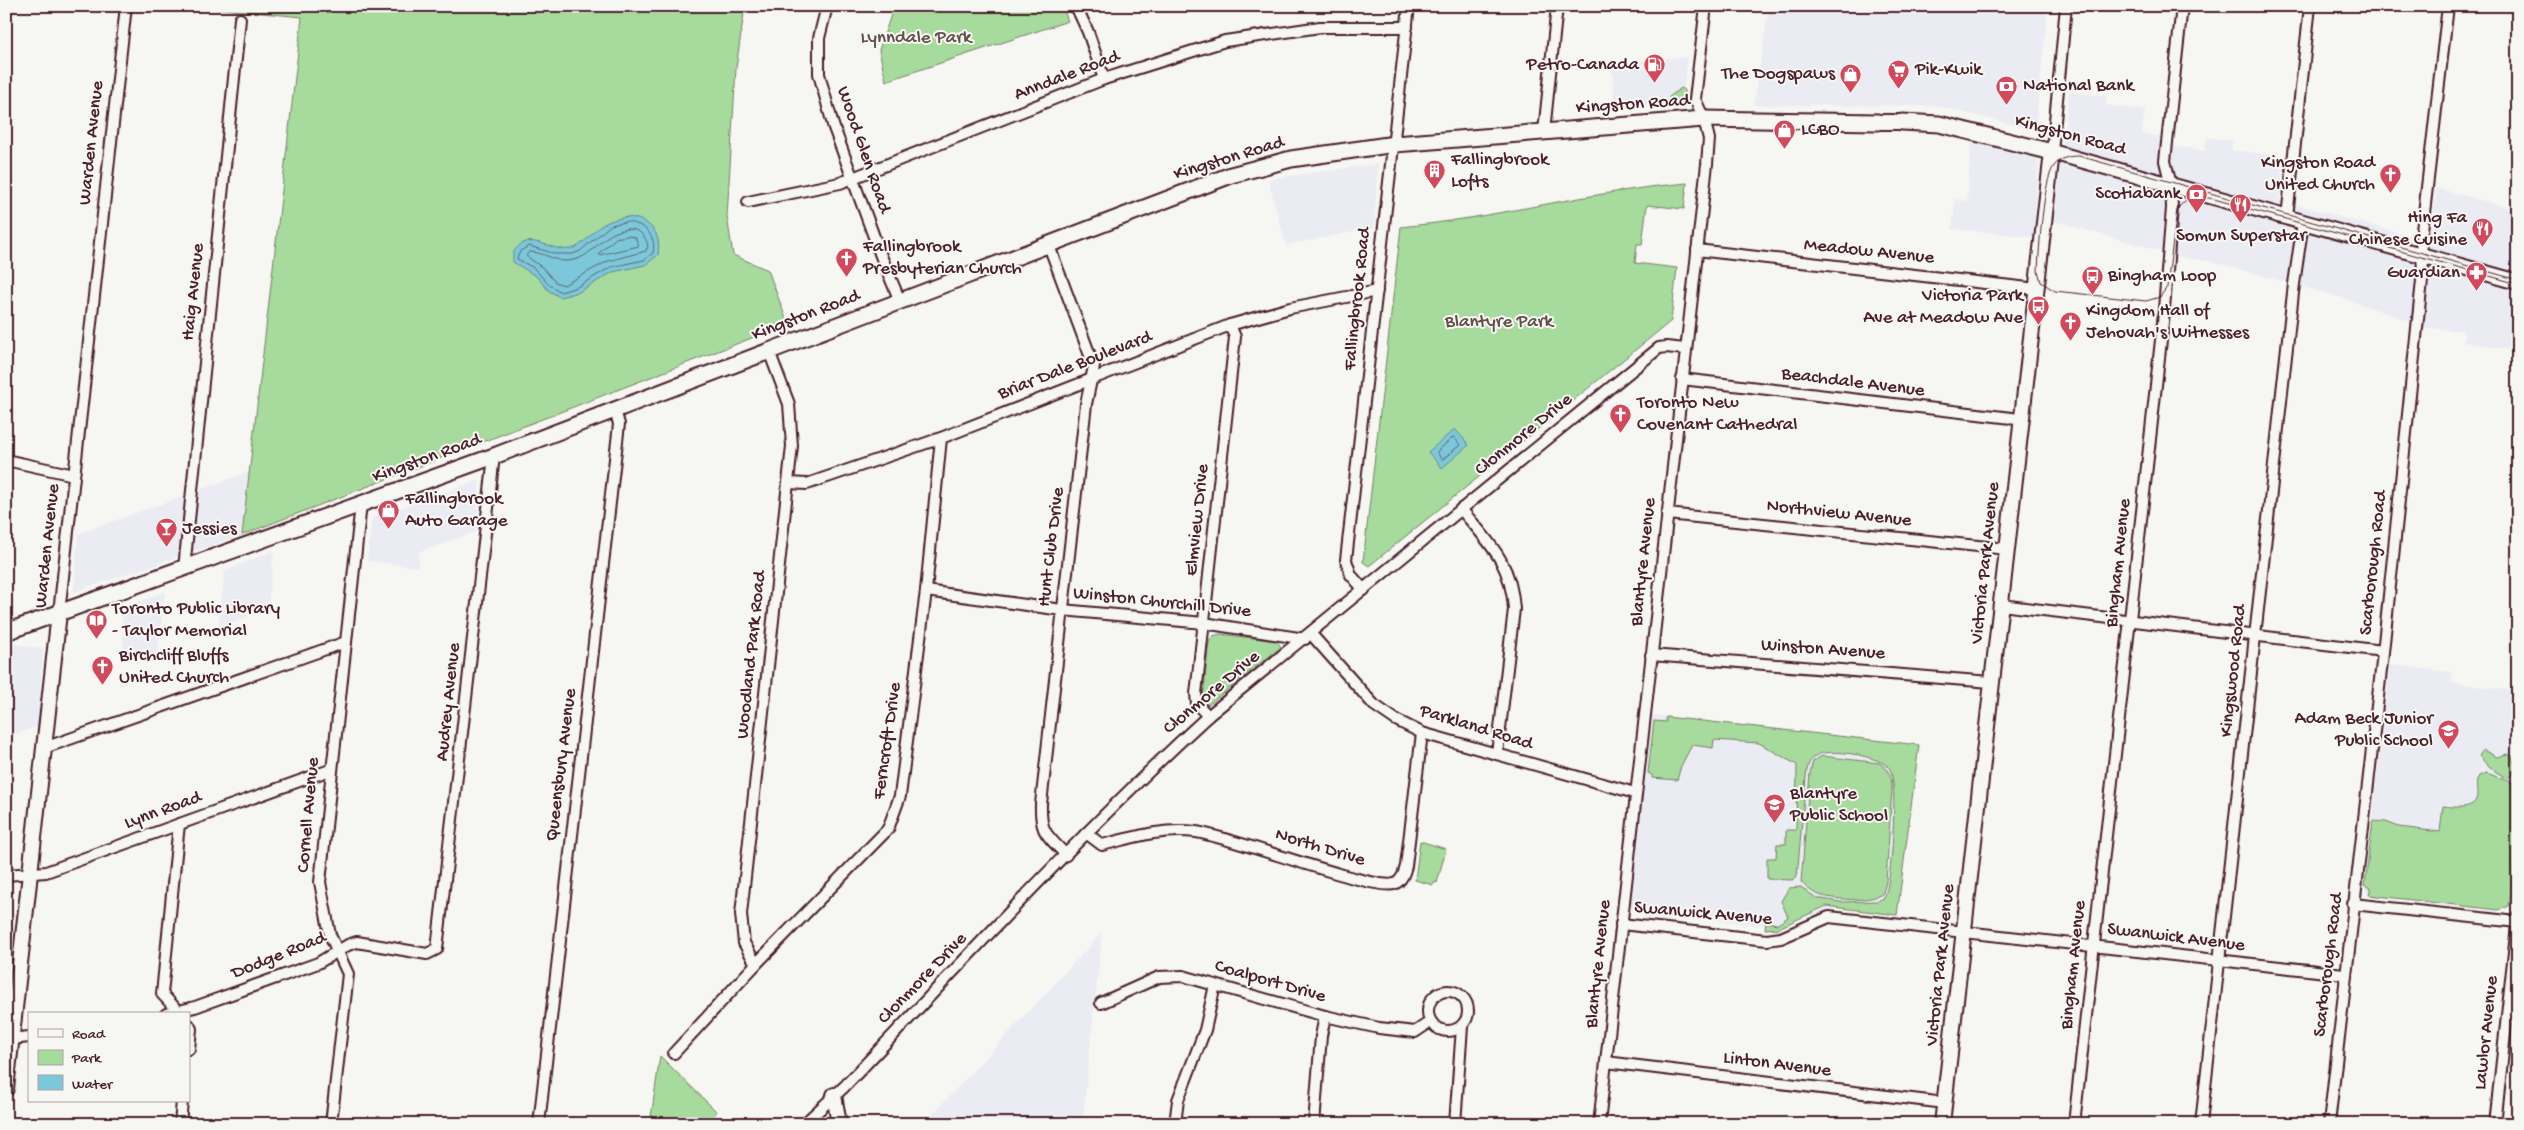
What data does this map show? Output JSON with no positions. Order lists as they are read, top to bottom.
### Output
{
  "streets": {
    "main road": ["Kingston Road"],
    "street": [
      "Anndale Road",
      "Warden Avenue",
      "Wood Glen Road",
      "Meadow Avenue",
      "Haig Avenue",
      "Fallingbrook Road",
      "Briar Dale Boulevard",
      "Beachdale Avenue",
      "Clonmore Drive",
      "Northview Avenue",
      "Elmview Drive",
      "Hunt Club Drive",
      "Blantyre Avenue",
      "Victoria Park Avenue",
      "Bingham Avenue",
      "Scarborough Road",
      "Winston Churchill Drive",
      "Winston Avenue",
      "Woodland Park Road",
      "Kingswood Road",
      "Audrey Avenue",
      "Parkland Road",
      "Ferncroft Drive",
      "Queensbury Avenue",
      "Lynn Road",
      "Cornell Avenue",
      "North Drive",
      "Swanwick Avenue",
      "Dodge Road",
      "Coalport Drive",
      "Lawlor Avenue",
      "Linton Avenue"
    ]
  },
  "crossings": [
    ["Anndale Road", "Wood Glen Road"],
    ["Anndale Road", "Fallingbrook Road"],
    ["Kingston Road", "Warden Avenue"],
    ["Kingston Road", "Wood Glen Road"],
    ["Kingston Road", "Haig Avenue"],
    ["Kingston Road", "Fallingbrook Road"],
    ["Kingston Road", "Hunt Club Drive"],
    ["Kingston Road", "Blantyre Avenue"],
    ["Kingston Road", "Victoria Park Avenue"],
    ["Kingston Road", "Bingham Avenue"],
    ["Kingston Road", "Scarborough Road"],
    ["Kingston Road", "Woodland Park Road"],
    ["Kingston Road", "Kingswood Road"],
    ["Kingston Road", "Audrey Avenue"],
    ["Kingston Road", "Queensbury Avenue"],
    ["Kingston Road", "Cornell Avenue"],
    ["Warden Avenue", "Lynn Road"],
    ["Meadow Avenue", "Blantyre Avenue"],
    ["Meadow Avenue", "Victoria Park Avenue"],
    ["Fallingbrook Road", "Briar Dale Boulevard"],
    ["Fallingbrook Road", "Clonmore Drive"],
    ["Briar Dale Boulevard", "Elmview Drive"],
    ["Briar Dale Boulevard", "Hunt Club Drive"],
    ["Briar Dale Boulevard", "Woodland Park Road"],
    ["Briar Dale Boulevard", "Ferncroft Drive"],
    ["Beachdale Avenue", "Blantyre Avenue"],
    ["Beachdale Avenue", "Victoria Park Avenue"],
    ["Clonmore Drive", "Elmview Drive"],
    ["Clonmore Drive", "Hunt Club Drive"],
    ["Clonmore Drive", "Blantyre Avenue"],
    ["Clonmore Drive", "Winston Churchill Drive"],
    ["Clonmore Drive", "Parkland Road"],
    ["Clonmore Drive", "North Drive"],
    ["Northview Avenue", "Blantyre Avenue"],
    ["Northview Avenue", "Victoria Park Avenue"],
    ["Elmview Drive", "Winston Churchill Drive"],
    ["Hunt Club Drive", "Winston Churchill Drive"],
    ["Blantyre Avenue", "Winston Avenue"],
    ["Blantyre Avenue", "Parkland Road"],
    ["Blantyre Avenue", "Swanwick Avenue"],
    ["Blantyre Avenue", "Linton Avenue"],
    ["Victoria Park Avenue", "Winston Avenue"],
    ["Victoria Park Avenue", "Swanwick Avenue"],
    ["Victoria Park Avenue", "Linton Avenue"],
    ["Bingham Avenue", "Swanwick Avenue"],
    ["Scarborough Road", "Swanwick Avenue"],
    ["Winston Churchill Drive", "Parkland Road"],
    ["Winston Churchill Drive", "Ferncroft Drive"],
    ["Woodland Park Road", "Ferncroft Drive"],
    ["Kingswood Road", "Swanwick Avenue"],
    ["Audrey Avenue", "Dodge Road"],
    ["Parkland Road", "North Drive"],
    ["Lynn Road", "Cornell Avenue"],
    ["Cornell Avenue", "Dodge Road"]
  ],
  "parks": ["Lynndale Park", "Blantyre Park"],
  "places": {
    "fuel station": ["Petro-Canada"],
    "supermarket": ["Pik-Kwik"],
    "shop": ["The Dogspaws", "LCBO", "Fallingbrook Auto Garage"],
    "bank": ["National Bank", "Scotiabank"],
    "building": ["Fallingbrook Lofts"],
    "church": [
      "Kingston Road United Church",
      "Fallingbrook Presbyterian Church",
      "Kingdom Hall of Jehovah's Witnesses",
      "Toronto New Covenant Cathedral",
      "Birchcliff Bluffs United Church"
    ],
    "restaurant": ["Somun Superstar", "Hing Fa Chinese Cuisine"],
    "pharmacy": ["Guardian"],
    "bus stop": ["Bingham Loop", "Victoria Park Ave at Meadow Ave"],
    "bar": ["Jessies"],
    "library": ["Toronto Public Library - Taylor Memorial"],
    "school or university": ["Adam Beck Junior Public School", "Blantyre Public School"]
  },
  "legend": ["Road", "Park", "Water"]
}
